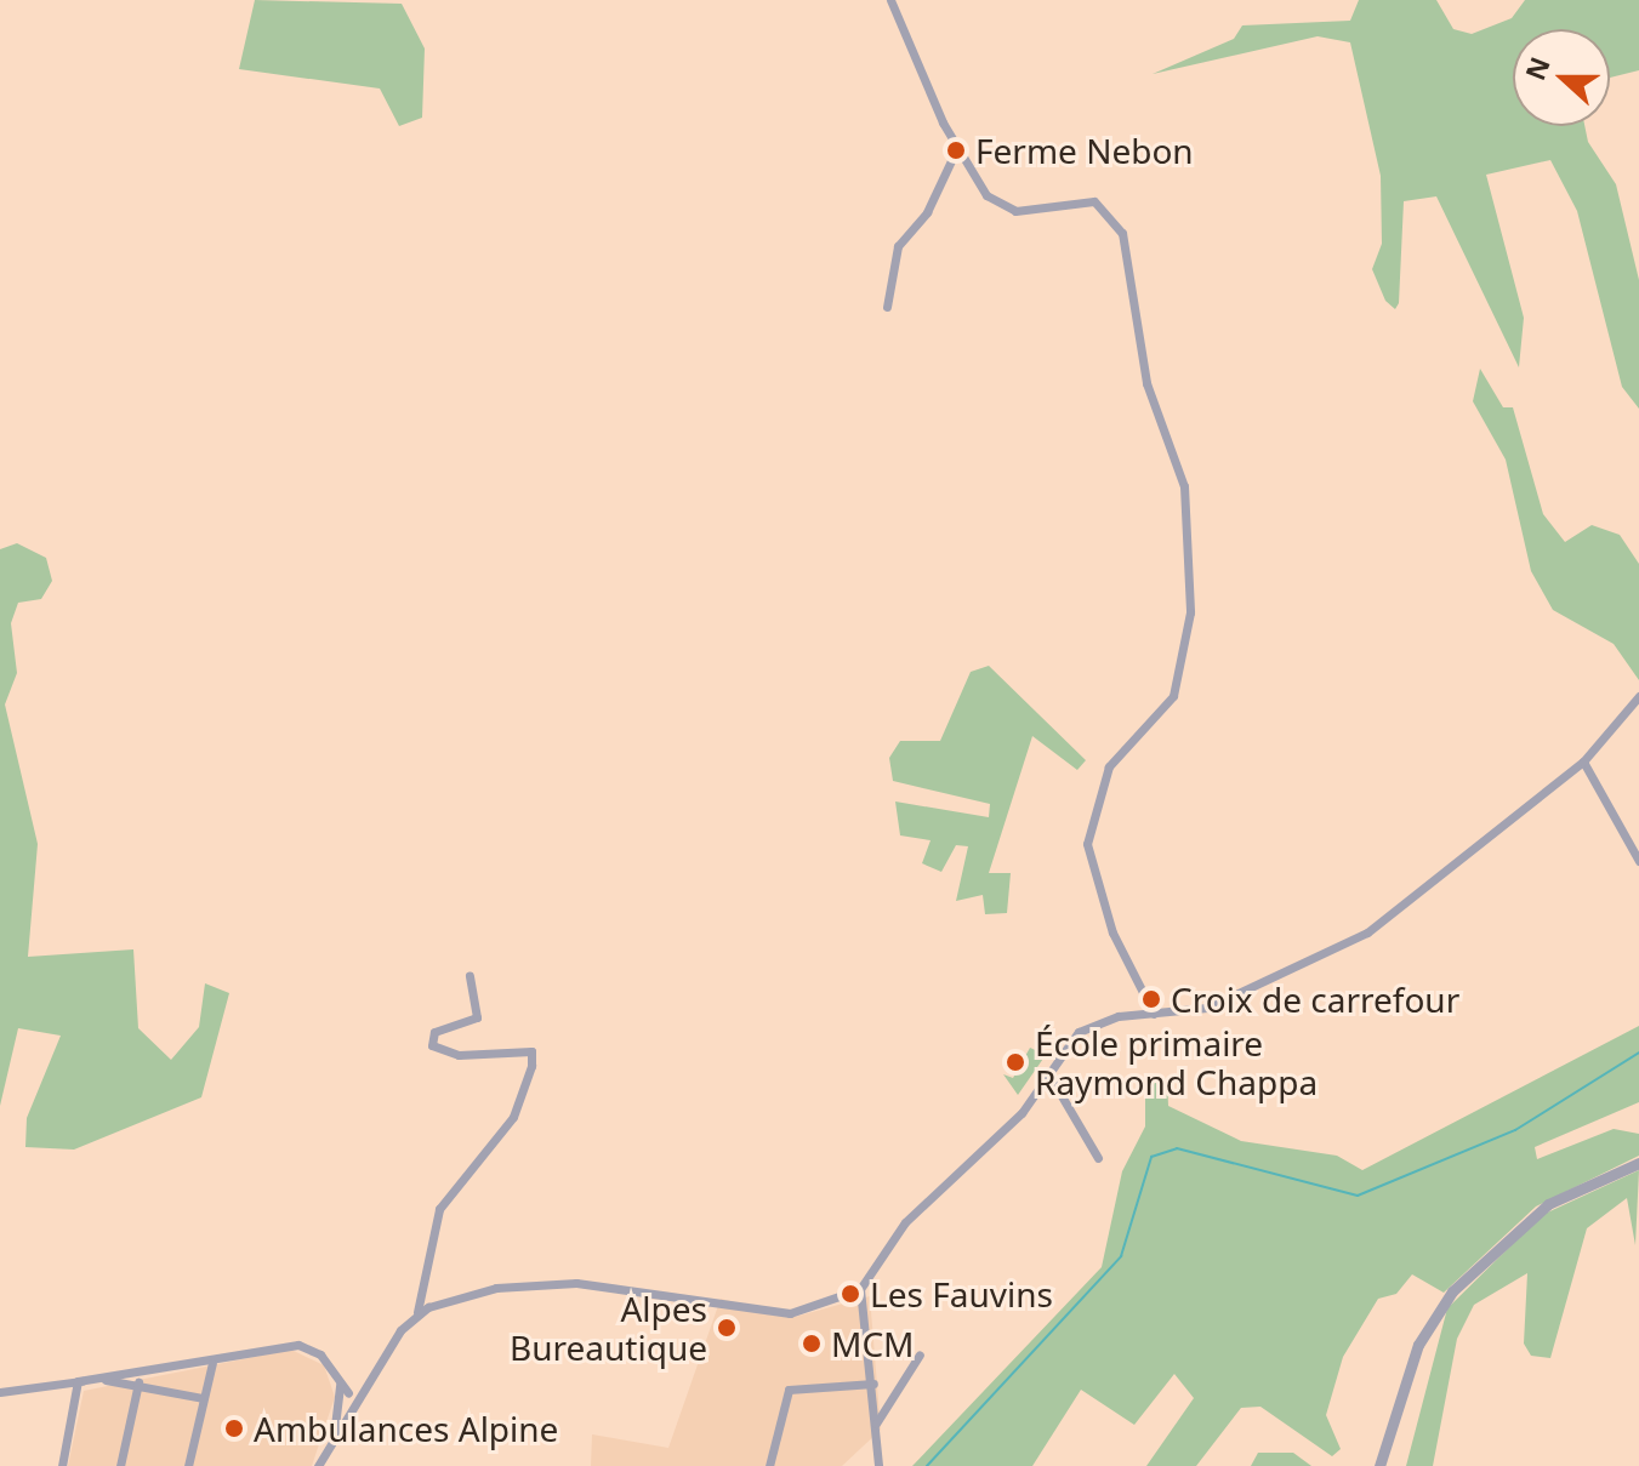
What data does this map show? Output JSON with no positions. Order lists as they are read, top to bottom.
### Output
{
  "places": [
    "Ferme Nebon",
    "Croix de carrefour",
    "École primaire Raymond Chappa",
    "Les Fauvins",
    "Alpes Bureautique",
    "MCM",
    "Ambulances Alpine"
  ],
  "north": "left"
}
